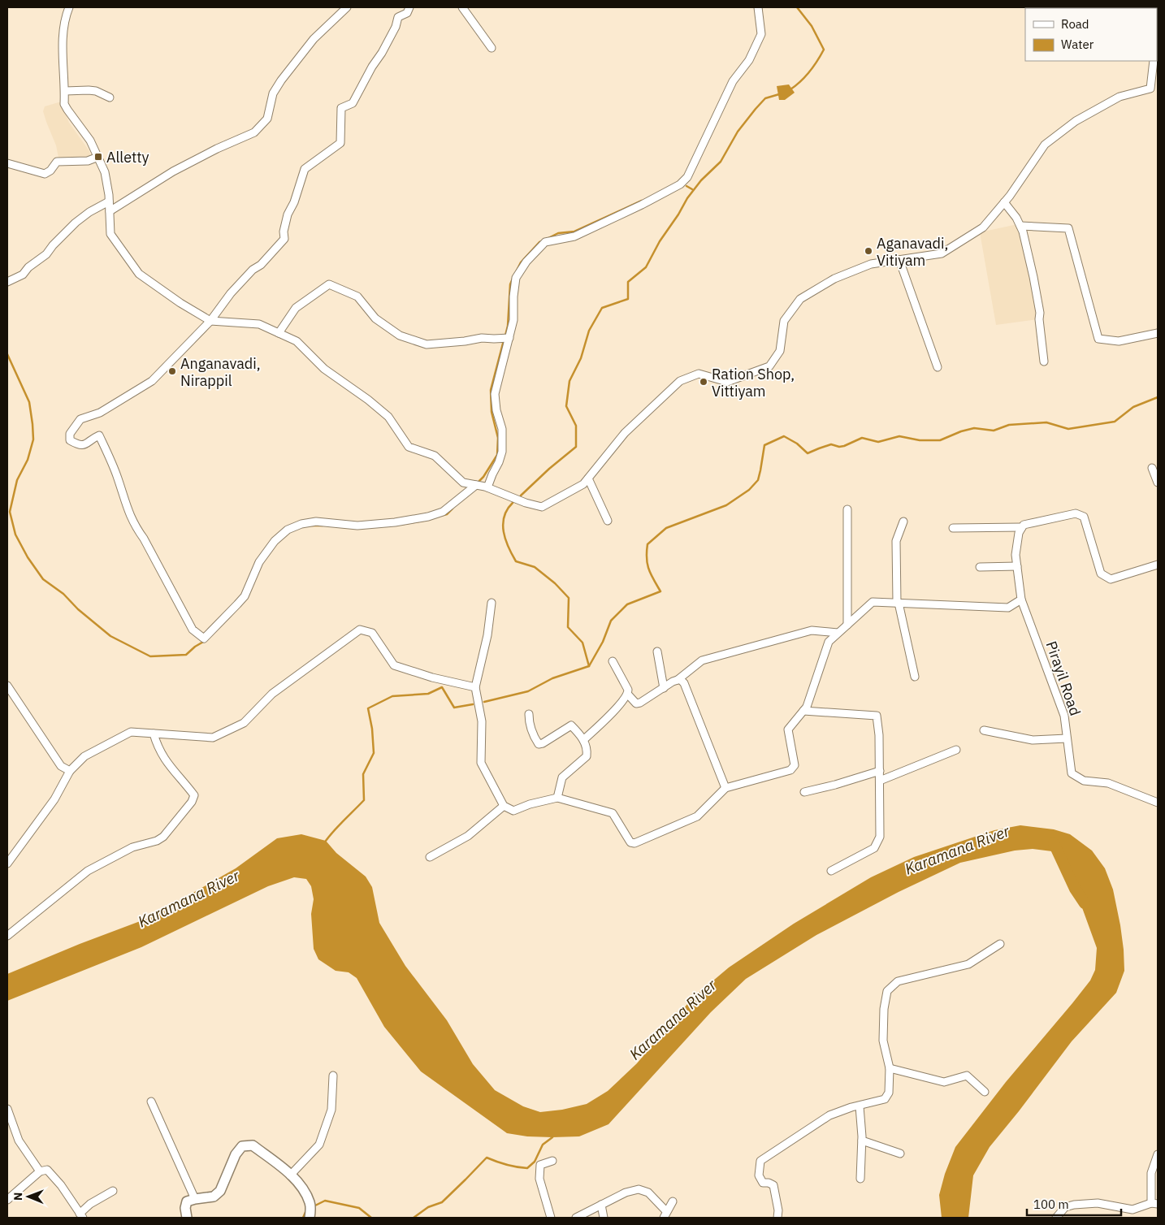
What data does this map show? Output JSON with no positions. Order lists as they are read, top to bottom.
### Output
{
  "streets": {
    "street": ["Pirayil Road"]
  },
  "water": ["Karamana River"],
  "places": {
    "transit": ["Alletty"],
    "other": ["Aganavadi, Vitiyam", "Anganavadi, Nirappil", "Ration Shop, Vittiyam"]
  },
  "legend": ["Road", "Water"],
  "scale_bar": "100 m",
  "north": "left"
}
